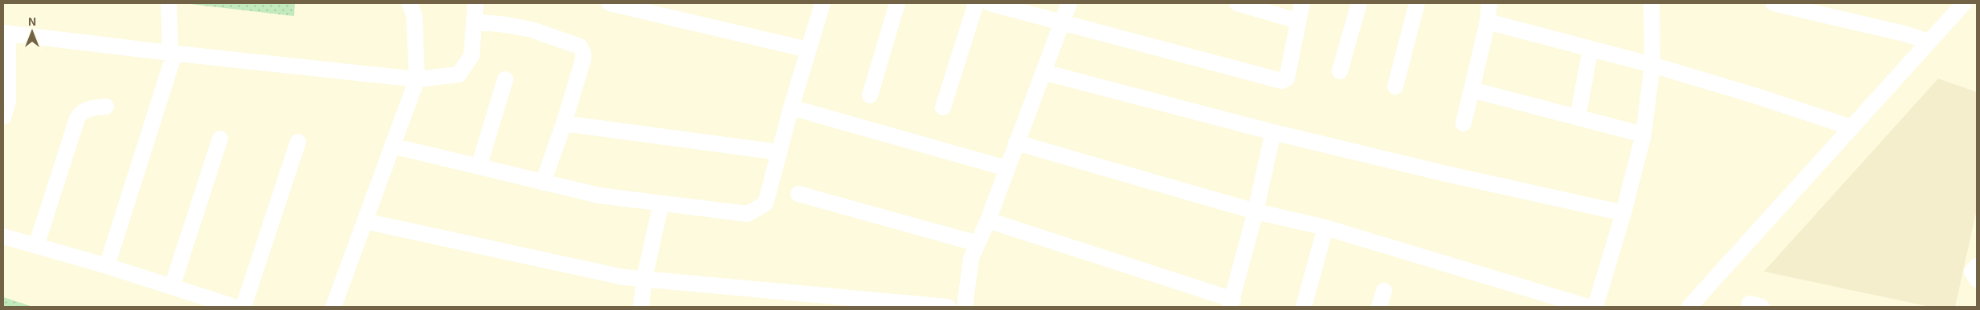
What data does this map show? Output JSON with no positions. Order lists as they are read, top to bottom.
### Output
{
  "north": "top"
}
